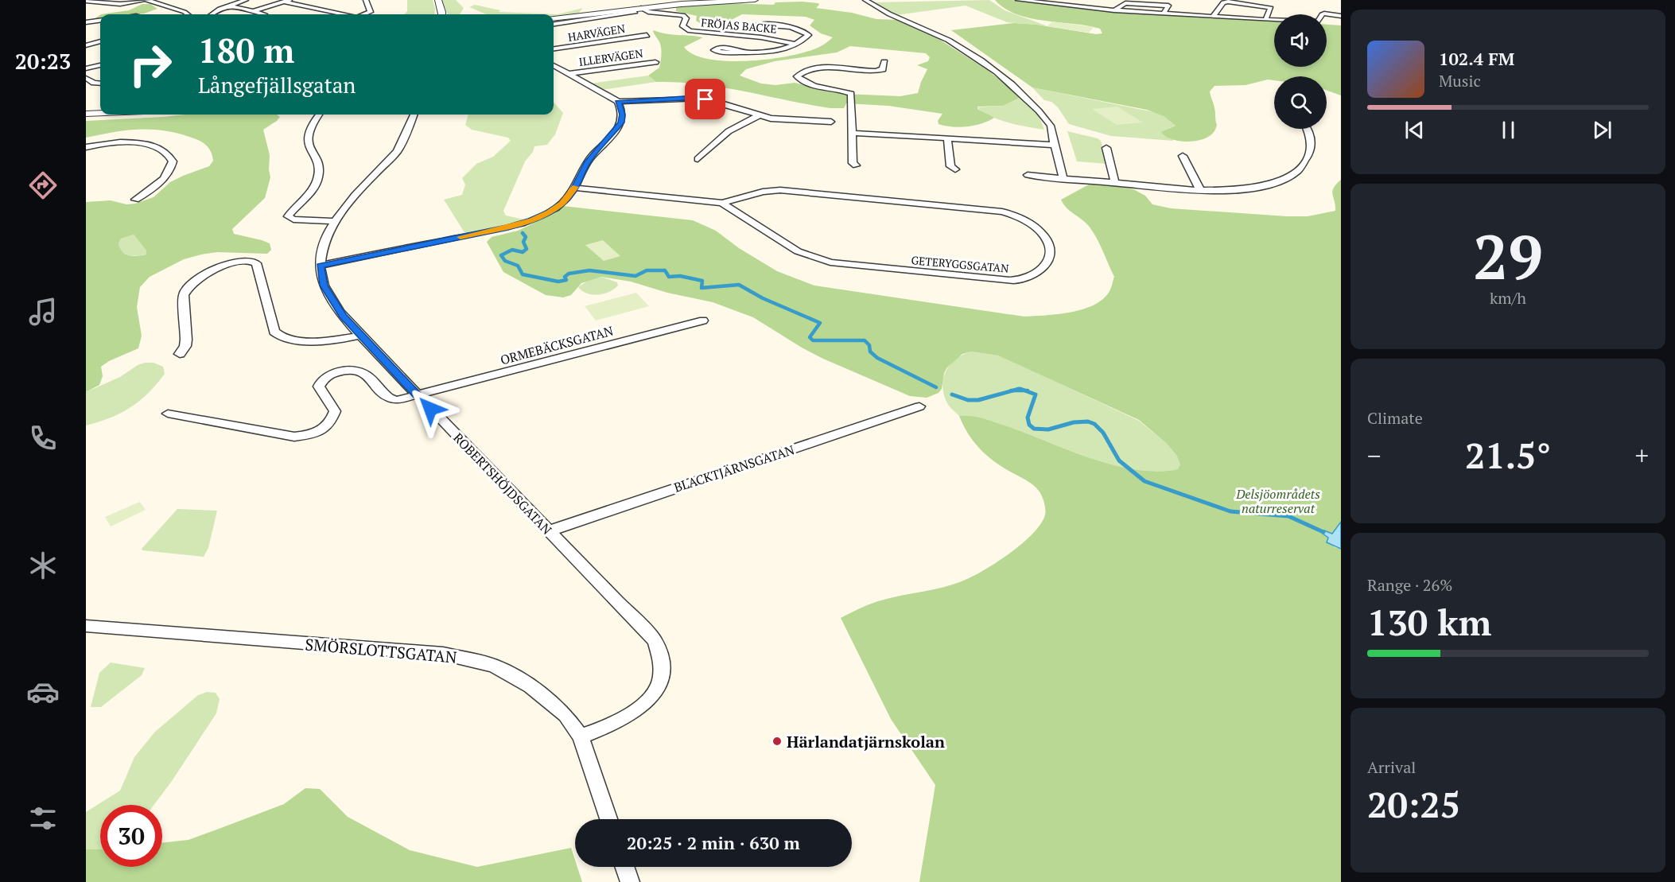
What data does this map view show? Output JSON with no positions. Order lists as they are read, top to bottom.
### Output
{
  "streets": {
    "street": [
      "FRÖJAS BACKE",
      "HARVÄGEN",
      "ILLERVÄGEN",
      "GETERYGGSGATAN",
      "ORMEBÄCKSGATAN",
      "BLACKTJÄRNSGATAN",
      "ROBERTSHÖJDSGATAN",
      "SMÖRSLOTTSGATAN"
    ]
  },
  "crossings": [
    ["ORMEBÄCKSGATAN", "ROBERTSHÖJDSGATAN"],
    ["BLACKTJÄRNSGATAN", "ROBERTSHÖJDSGATAN"],
    ["ROBERTSHÖJDSGATAN", "SMÖRSLOTTSGATAN"]
  ],
  "parks": ["Delsjöområdets naturreservat"],
  "places": ["Härlandatjärnskolan"],
  "page": {
    "tabs": "20:23",
    "turn": ["180 m", "Långefjällsgatan"],
    "song": ["102.4 FM", "Music"],
    "tile": [
      ["29", "km/h"],
      "Climate",
      ["Range · 26%", "130 km"],
      ["Arrival", "20:25"]
    ],
    "heat": ["−", "21.5°", "+"],
    "limit": "30",
    "trip": "20:25 · 2 min · 630 m"
  }
}
